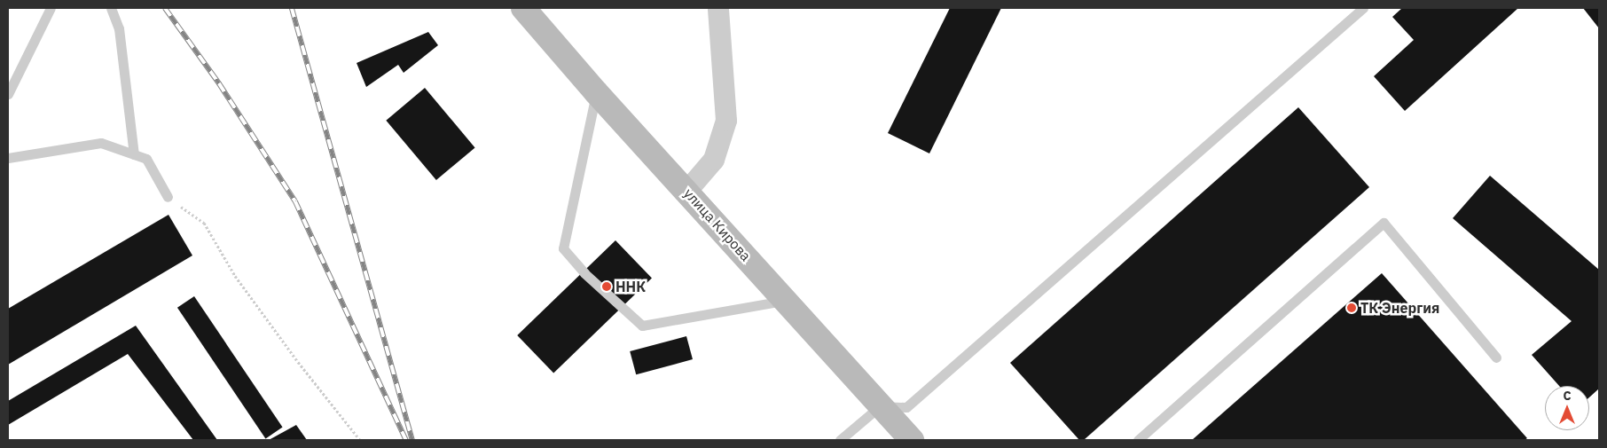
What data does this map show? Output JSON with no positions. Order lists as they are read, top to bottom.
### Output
{
  "streets": {
    "main road": ["улица Кирова"]
  },
  "places": ["ННК", "ТК Энергия"],
  "north": "top"
}
